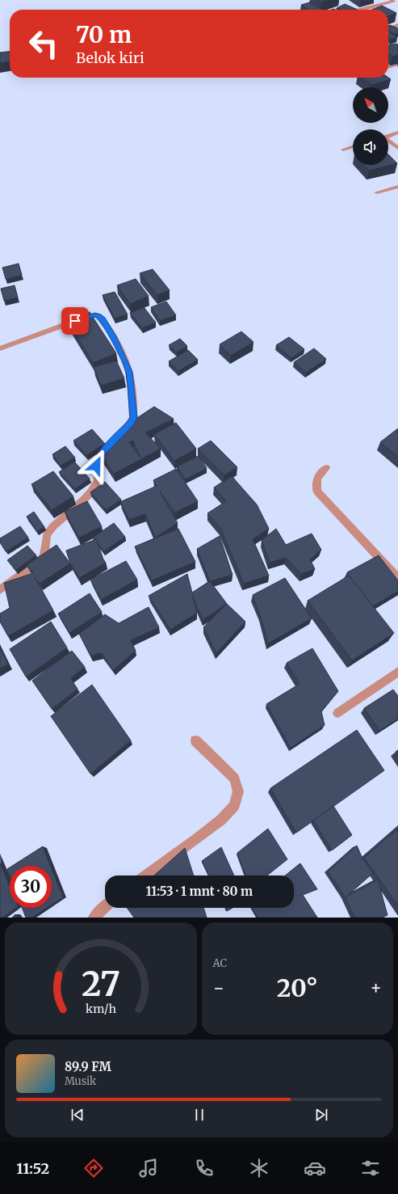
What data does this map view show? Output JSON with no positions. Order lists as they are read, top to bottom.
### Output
{
  "north": "top left",
  "page": {
    "turn": ["70 m", "Belok kiri"],
    "limit": "30",
    "trip": "11:53 · 1 mnt · 80 m",
    "tile": "AC",
    "heat": ["−", "20°", "+"],
    "song": ["89.9 FM", "Musik"],
    "tabs": "11:52",
    "gauge": ["27", "km/h"]
  }
}
